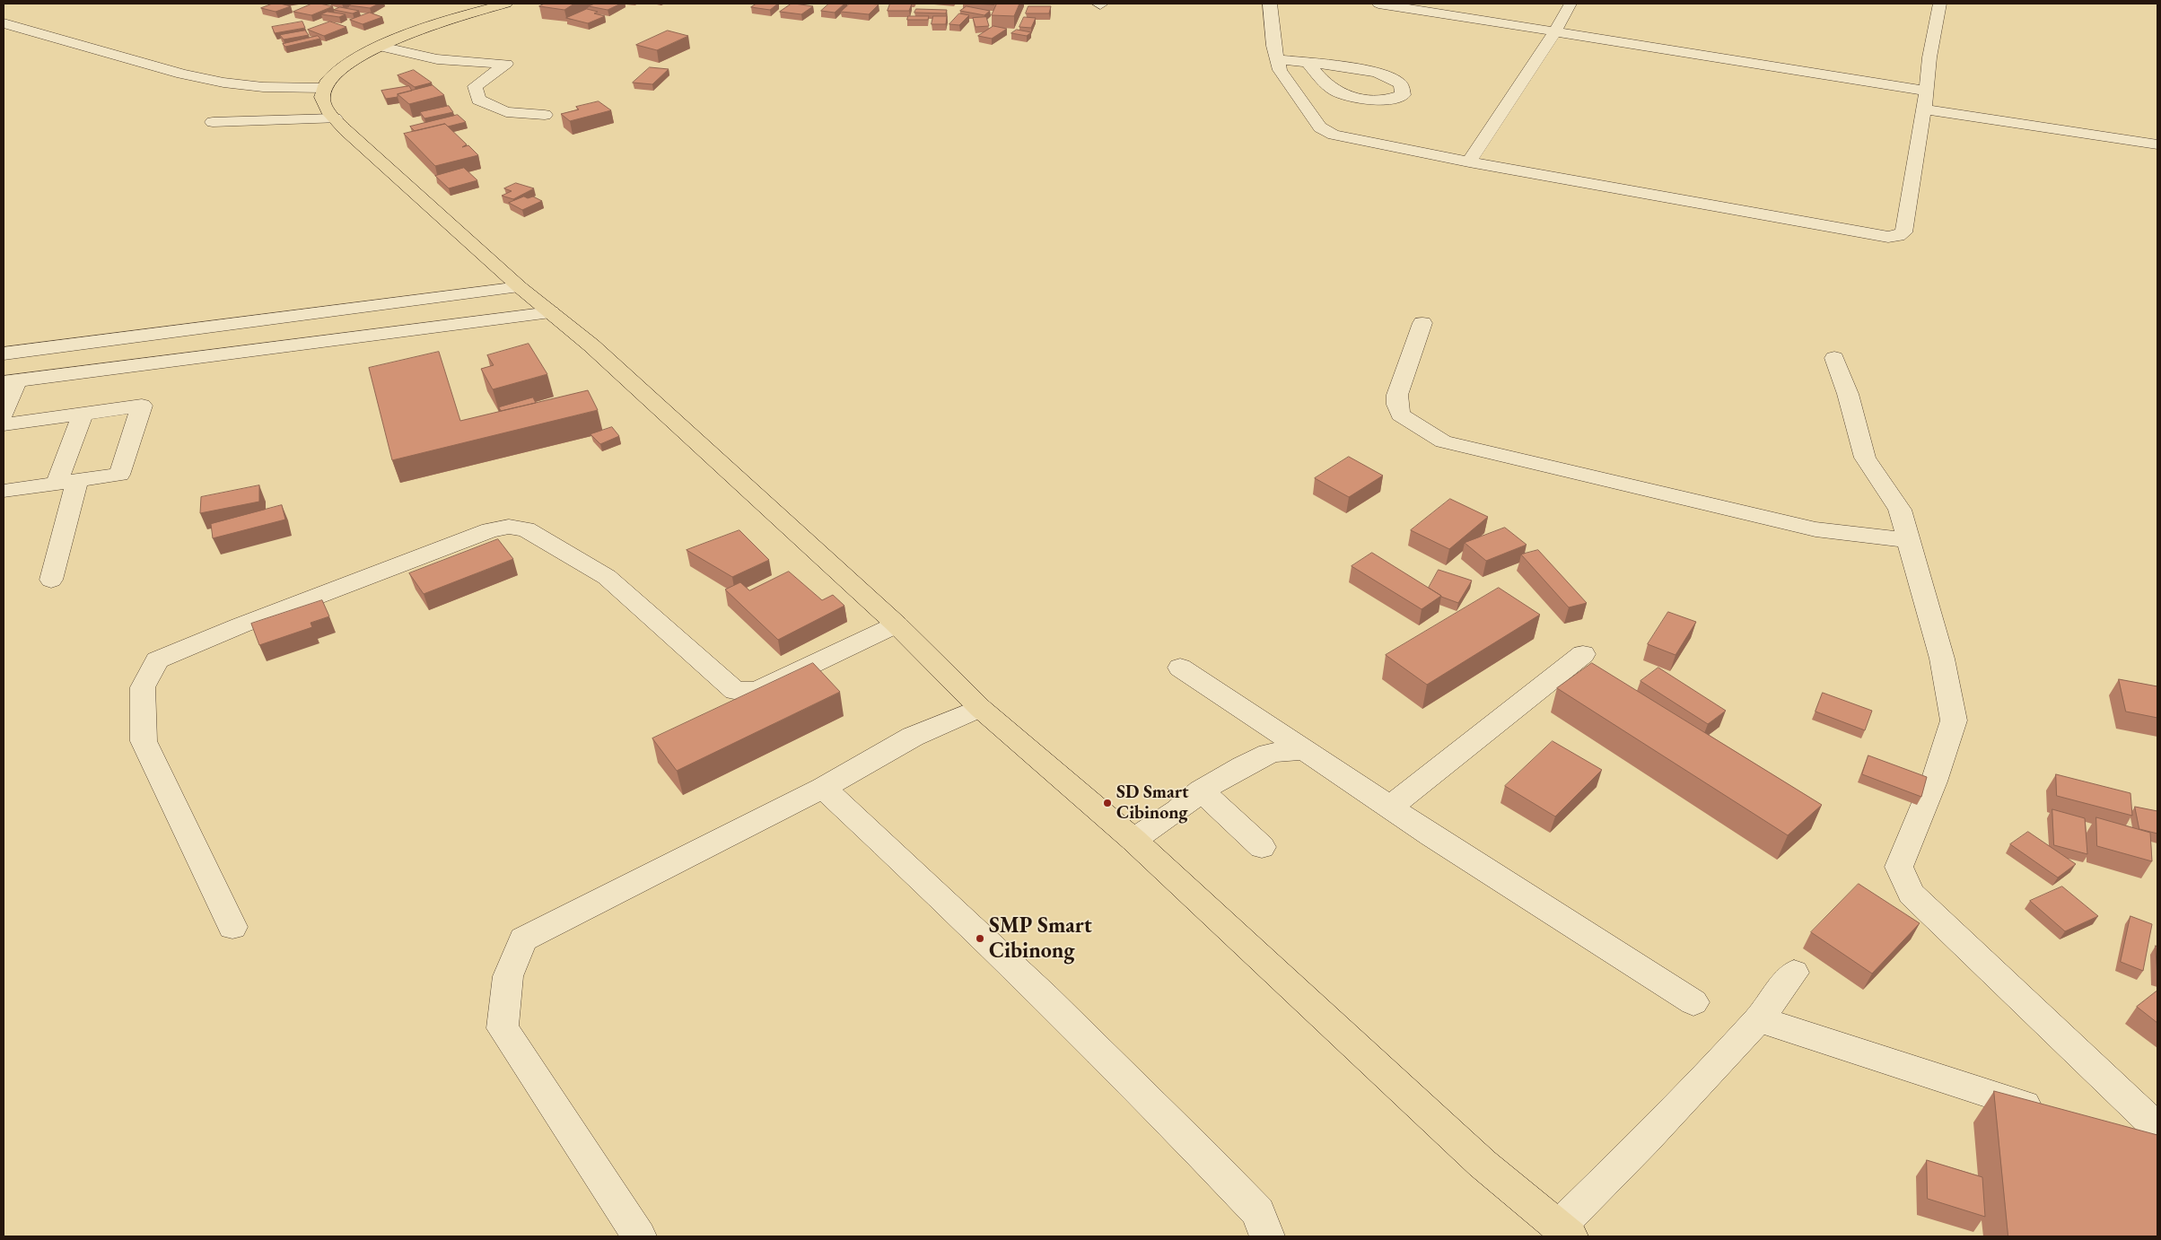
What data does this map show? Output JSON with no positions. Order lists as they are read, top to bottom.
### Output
{
  "places": ["SD Smart Cibinong", "SMP Smart Cibinong"]
}
